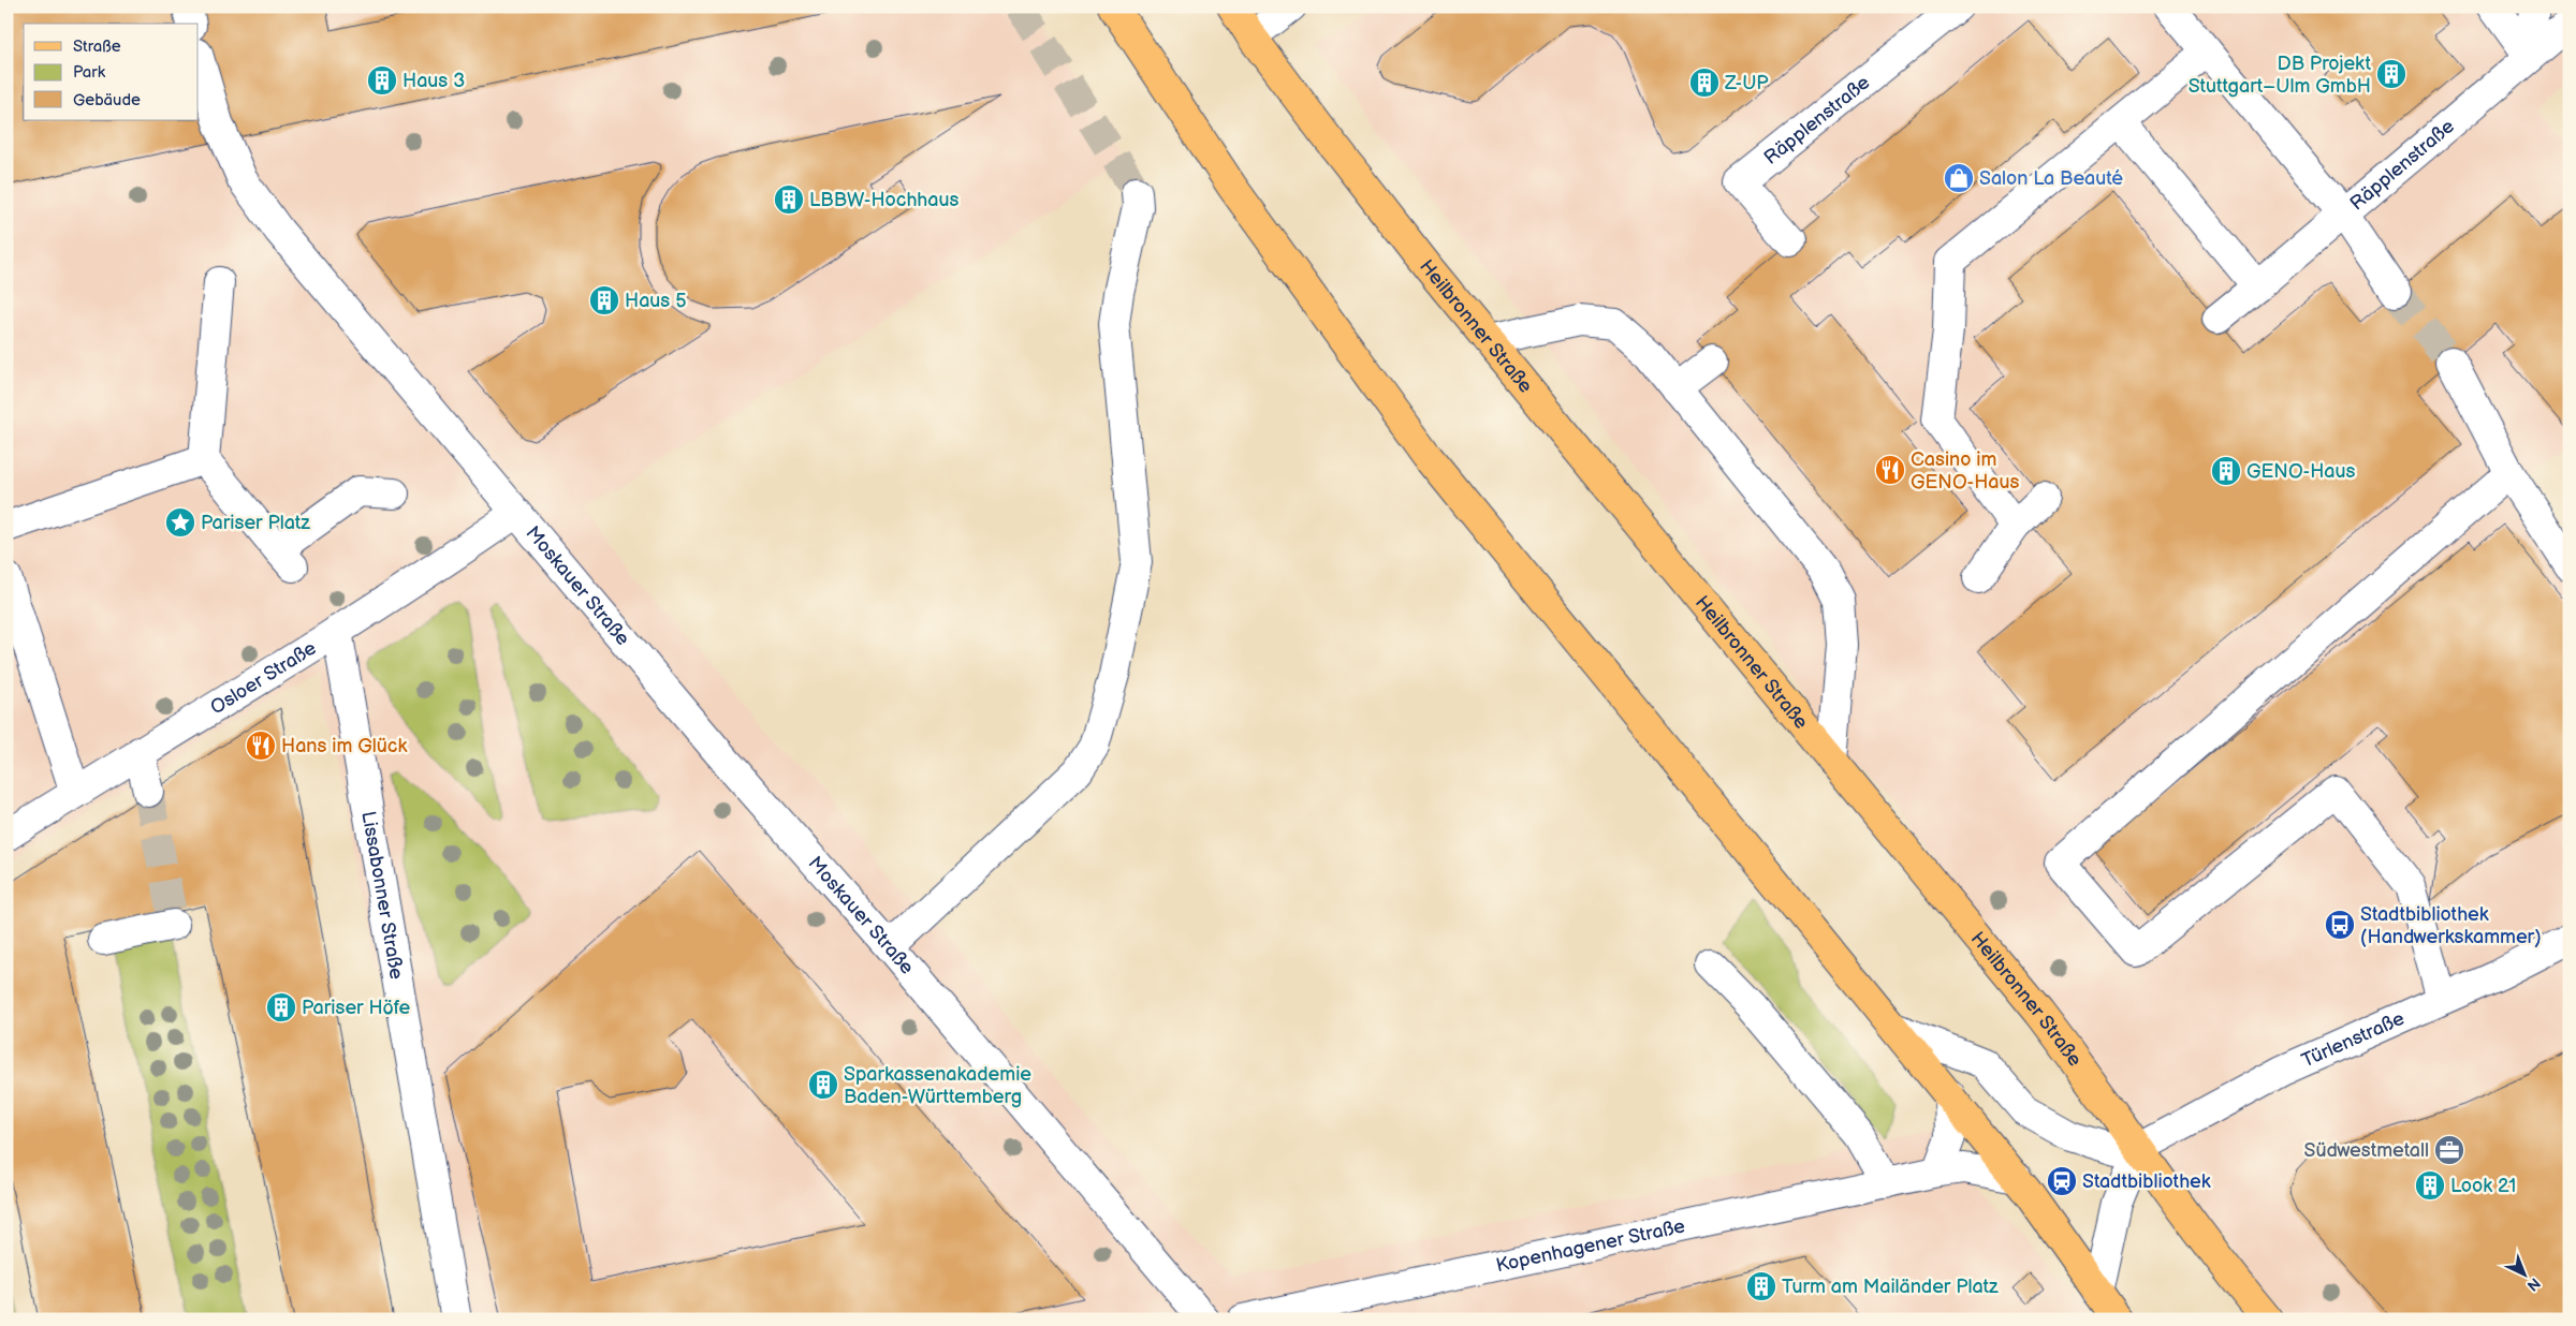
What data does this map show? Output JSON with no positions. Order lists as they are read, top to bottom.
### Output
{
  "streets": {
    "main road": ["Heilbronner Straße"],
    "street": [
      "Räpplenstraße",
      "Moskauer Straße",
      "Osloer Straße",
      "Lissabonner Straße",
      "Türlenstraße",
      "Kopenhagener Straße"
    ]
  },
  "crossings": [
    ["Heilbronner Straße", "Türlenstraße"],
    ["Moskauer Straße", "Osloer Straße"],
    ["Osloer Straße", "Lissabonner Straße"]
  ],
  "places": {
    "building": [
      "DB Projekt Stuttgart–Ulm GmbH",
      "Haus 3",
      "Z-UP",
      "LBBW-Hochhaus",
      "Haus 5",
      "GENO-Haus",
      "Pariser Höfe",
      "Sparkassenakademie Baden-Württemberg",
      "Look 21",
      "Turm am Mailänder Platz"
    ],
    "shop": ["Salon La Beauté"],
    "restaurant": ["Casino im GENO-Haus", "Hans im Glück"],
    "place": ["Pariser Platz"],
    "bus stop": ["Stadtbibliothek (Handwerkskammer)"],
    "office": ["Südwestmetall"],
    "station": ["Stadtbibliothek"]
  },
  "legend": ["Straße", "Park", "Gebäude"],
  "north": "bottom right"
}
